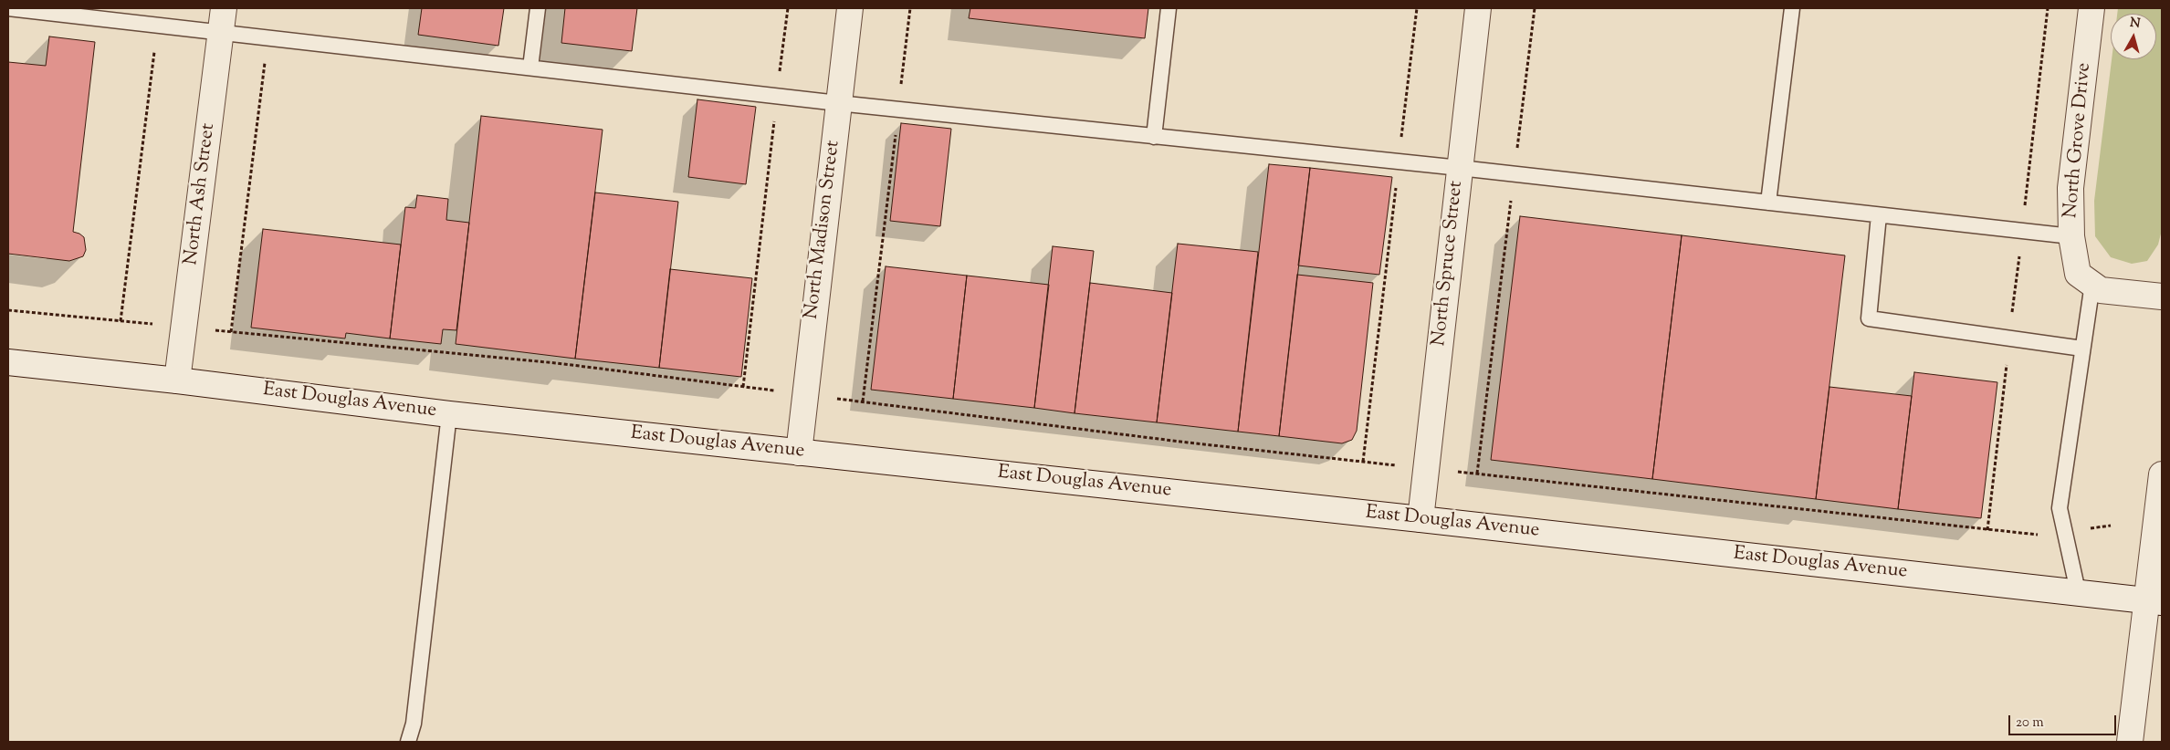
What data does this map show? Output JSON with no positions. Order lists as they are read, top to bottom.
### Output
{
  "streets": {
    "main road": [
      "North Grove Drive",
      "North Ash Street",
      "North Madison Street",
      "North Spruce Street",
      "East Douglas Avenue"
    ]
  },
  "crossings": [
    ["North Ash Street", "East Douglas Avenue"],
    ["North Madison Street", "East Douglas Avenue"],
    ["North Spruce Street", "East Douglas Avenue"]
  ],
  "scale_bar": "20 m",
  "north": "top"
}
